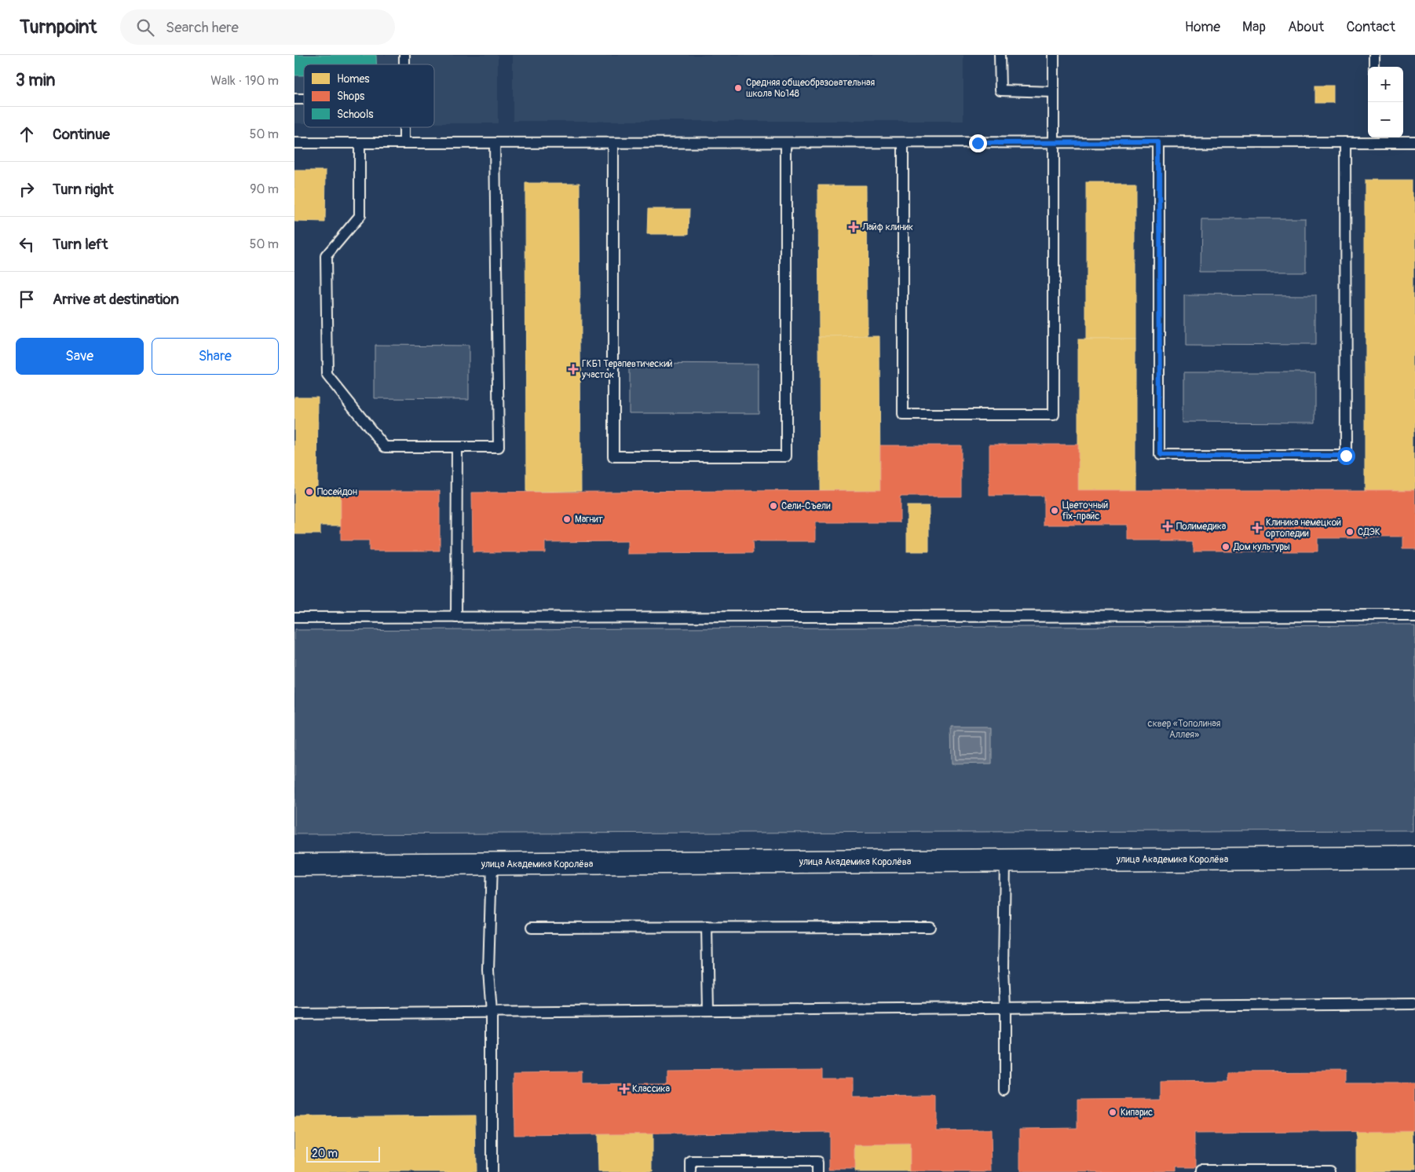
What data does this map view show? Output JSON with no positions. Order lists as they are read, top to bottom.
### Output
{
  "streets": {
    "street": ["улица Академика Королёва"]
  },
  "parks": ["сквер «Тополиная Аллея»"],
  "places": {
    "other": [
      "Средняя общеобразовательная школа №148",
      "Посейдон",
      "Сели-Съели",
      "Цветочный fix-прайс",
      "Магнит",
      "СДЭК",
      "Дом культуры",
      "Кипарис"
    ],
    "health": [
      "Лайф клиник",
      "ГКБ1 Терапевтический участок",
      "Полимедика",
      "Клиника немецкой ортопедии",
      "Классика"
    ]
  },
  "legend": ["Homes", "Shops", "Schools"],
  "scale_bar": "20 m",
  "page": {
    "header": "Turnpoint",
    "search": "Search here",
    "nav": [
      "Home",
      "Map",
      "About",
      "Contact"
    ],
    "heading": ["3 min", "Walk · 190 m"],
    "map_buttons": ["+", "−"],
    "list": [
      ["Continue", "50 m"],
      ["Turn right", "90 m"],
      ["Turn left", "50 m"],
      "Arrive at destination"
    ],
    "buttons": ["Save", "Share"],
    "scale": "20 m"
  }
}
